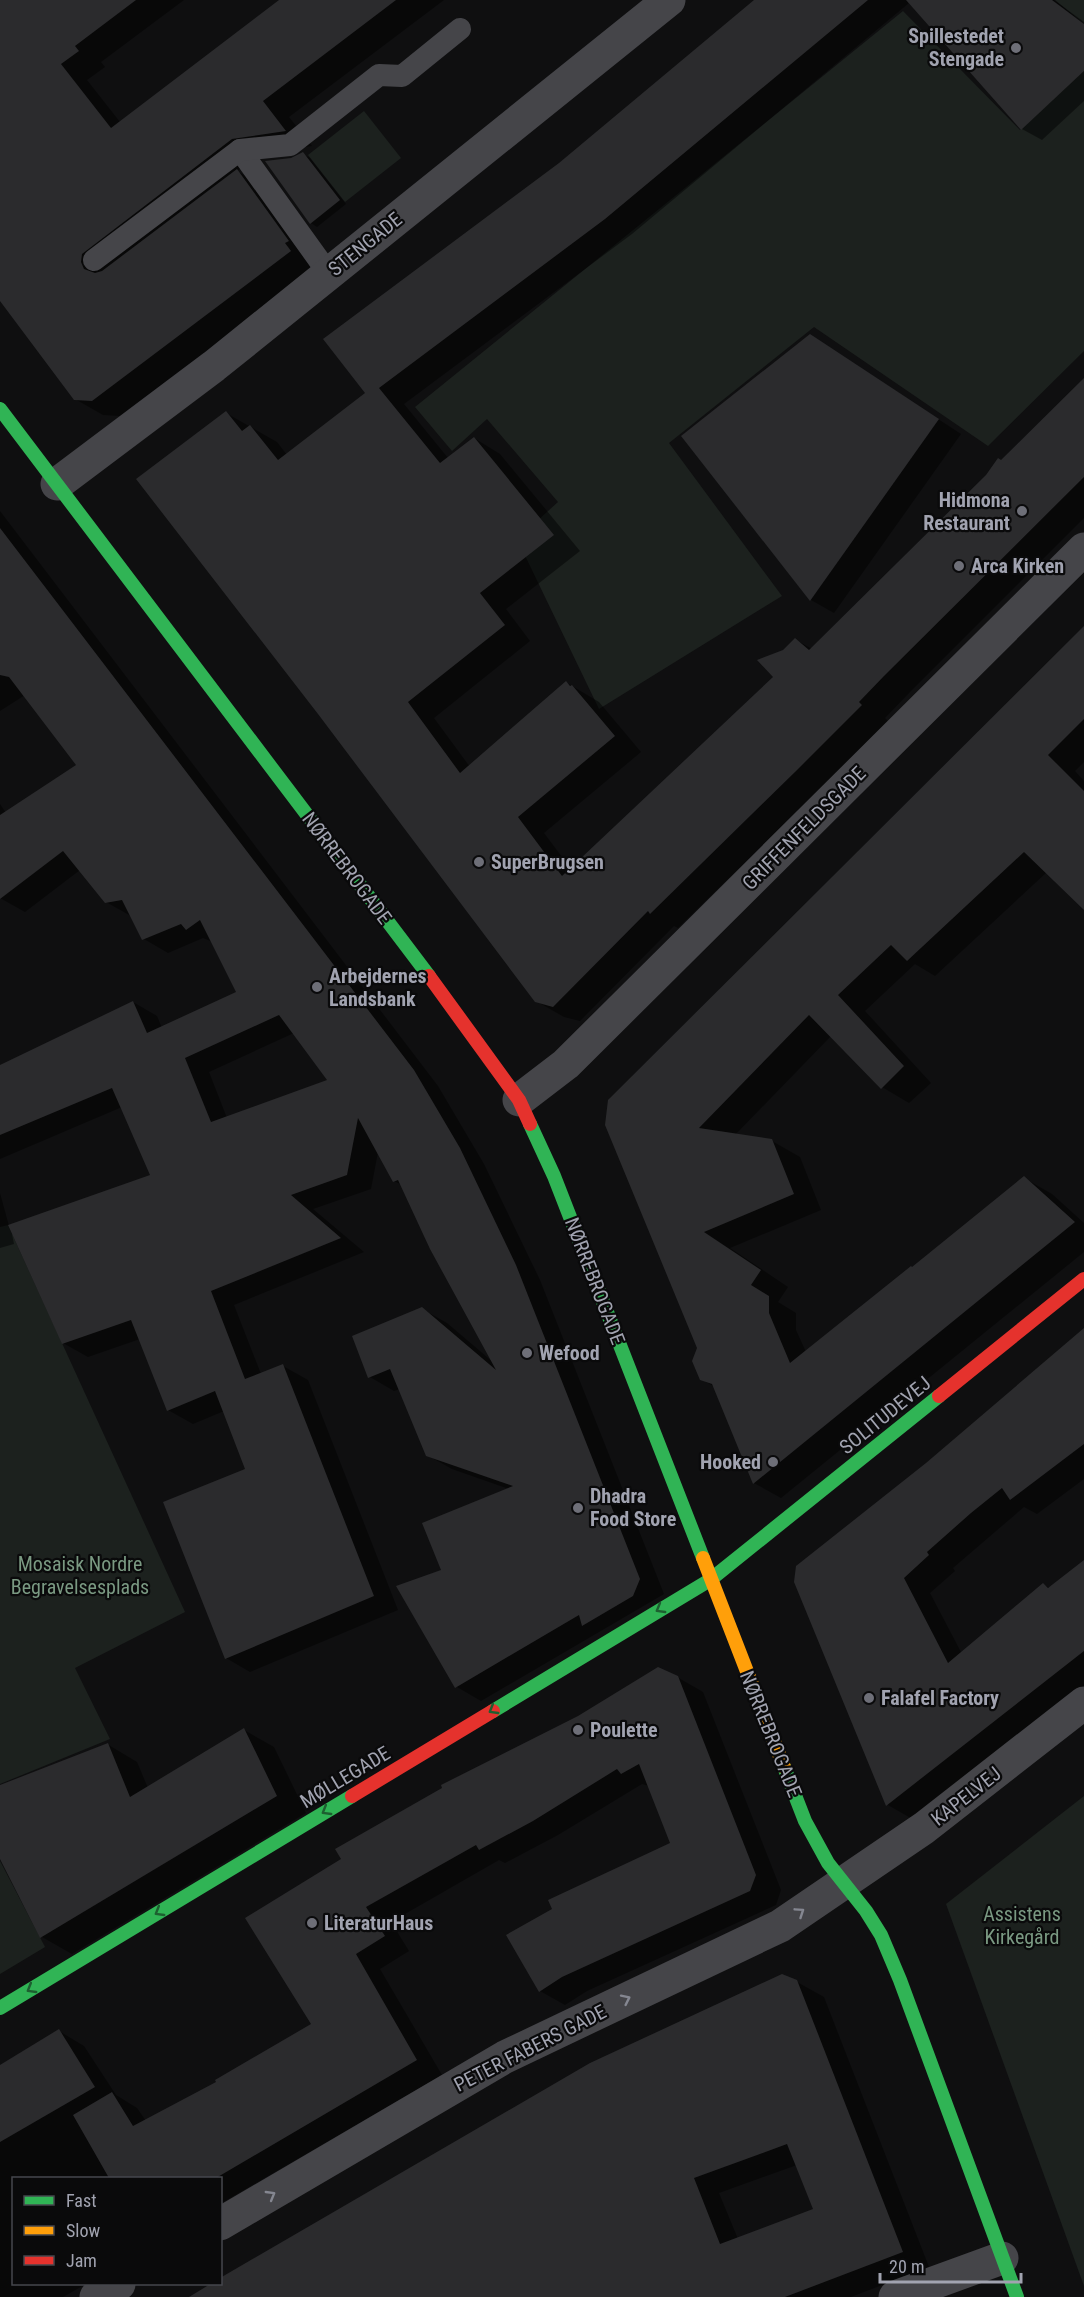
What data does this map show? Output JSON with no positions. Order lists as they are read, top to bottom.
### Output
{
  "streets": {
    "street": [
      "STENGADE",
      "GRIFFENFELDSGADE",
      "NØRREBROGADE",
      "SOLITUDEVEJ",
      "MØLLEGADE",
      "KAPELVEJ",
      "PETER FABERS GADE"
    ]
  },
  "crossings": [
    ["STENGADE", "NØRREBROGADE"],
    ["GRIFFENFELDSGADE", "NØRREBROGADE"],
    ["NØRREBROGADE", "SOLITUDEVEJ"],
    ["NØRREBROGADE", "MØLLEGADE"],
    ["NØRREBROGADE", "KAPELVEJ"],
    ["NØRREBROGADE", "PETER FABERS GADE"],
    ["SOLITUDEVEJ", "MØLLEGADE"],
    ["KAPELVEJ", "PETER FABERS GADE"]
  ],
  "one_way": ["MØLLEGADE", "PETER FABERS GADE"],
  "parks": ["Mosaisk Nordre Begravelsesplads", "Assistens Kirkegård"],
  "places": [
    "Spillestedet Stengade",
    "Hidmona Restaurant",
    "Arca Kirken",
    "SuperBrugsen",
    "Arbejdernes Landsbank",
    "Wefood",
    "Hooked",
    "Dhadra Food Store",
    "Falafel Factory",
    "Poulette",
    "LiteraturHaus"
  ],
  "legend": ["Fast", "Slow", "Jam"],
  "scale_bar": "20 m"
}
